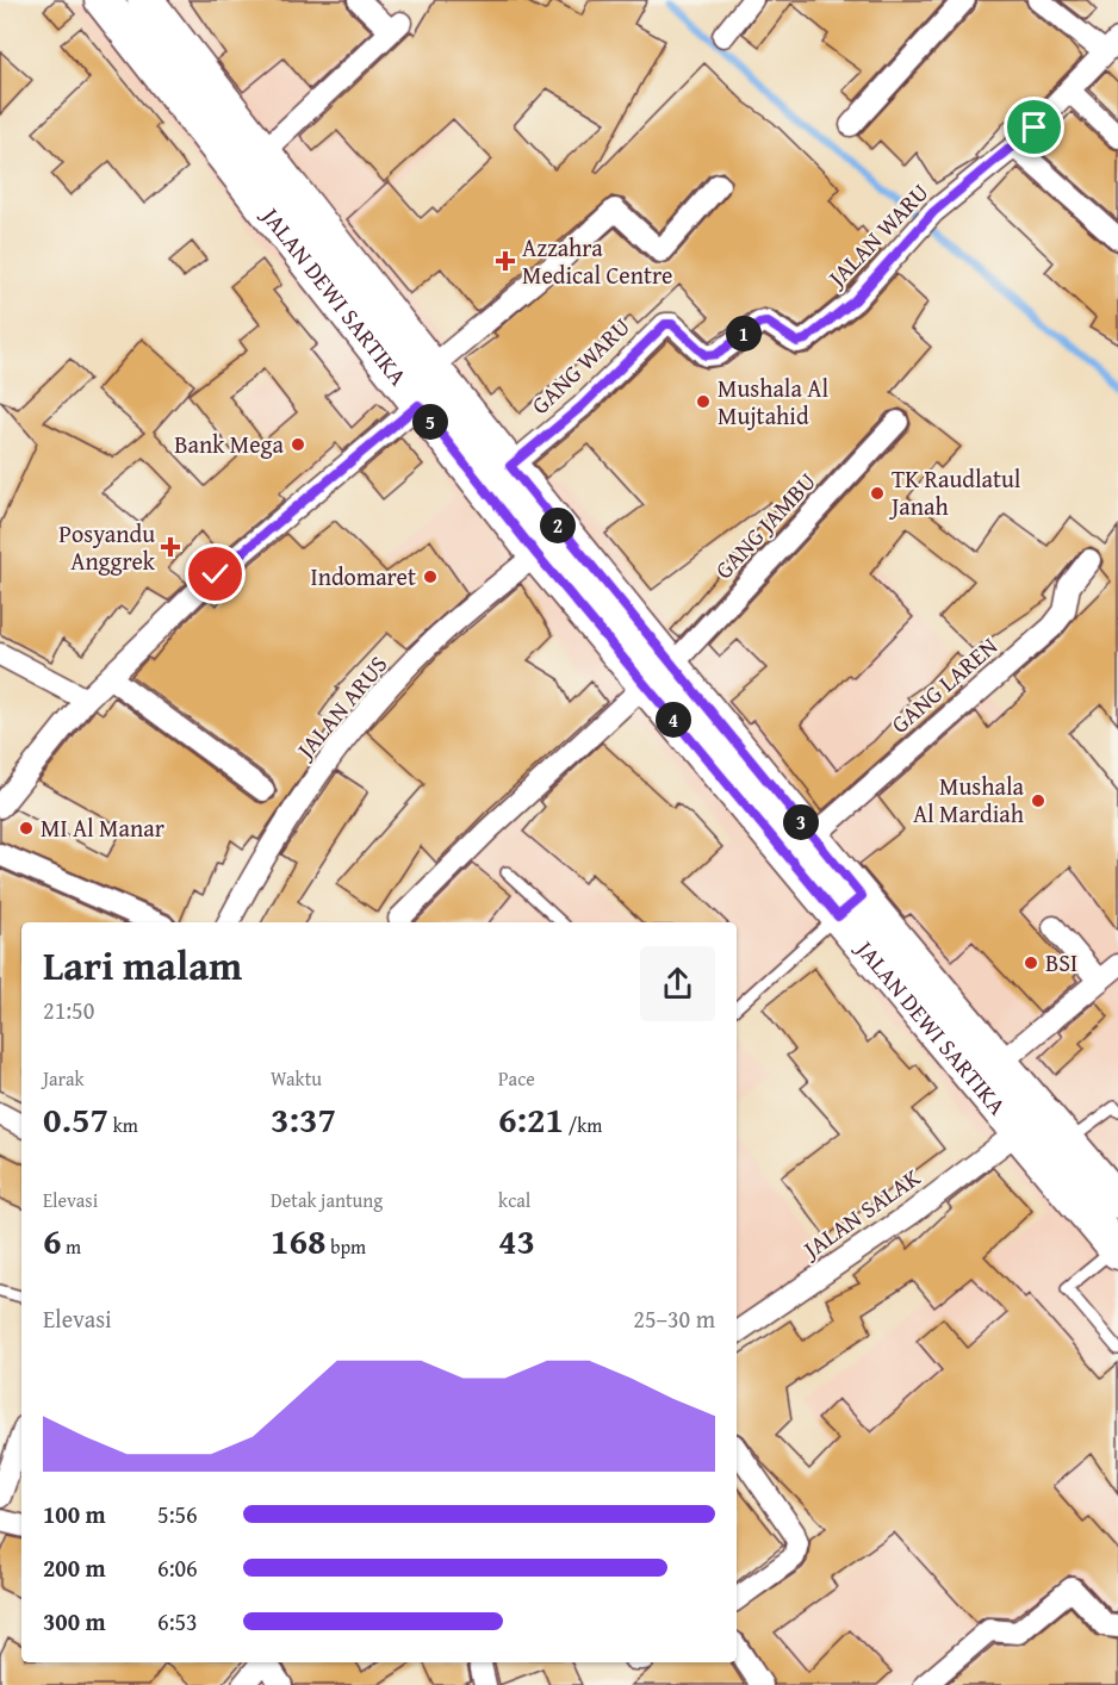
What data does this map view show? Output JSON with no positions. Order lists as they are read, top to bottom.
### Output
{
  "streets": {
    "main road": ["JALAN DEWI SARTIKA"],
    "street": [
      "JALAN WARU",
      "GANG WARU",
      "GANG JAMBU",
      "GANG LAREN",
      "JALAN ARUS",
      "JALAN SALAK"
    ]
  },
  "crossings": [
    ["JALAN WARU", "GANG WARU"],
    ["JALAN DEWI SARTIKA", "GANG WARU"],
    ["JALAN DEWI SARTIKA", "GANG JAMBU"],
    ["JALAN DEWI SARTIKA", "GANG LAREN"],
    ["JALAN DEWI SARTIKA", "JALAN ARUS"],
    ["JALAN DEWI SARTIKA", "JALAN SALAK"]
  ],
  "places": {
    "health": ["Azzahra Medical Centre", "Posyandu Anggrek"],
    "other": [
      "Mushala Al Mujtahid",
      "Bank Mega",
      "TK Raudlatul Janah",
      "Indomaret",
      "Mushala Al Mardiah",
      "MI Al Manar",
      "BSI"
    ]
  },
  "page": {
    "pins": [
      "1",
      "5",
      "2",
      "4",
      "3"
    ],
    "heading": ["Lari malam", "21:50"],
    "stats": [
      ["Jarak", "0.57 km"],
      ["Waktu", "3:37"],
      ["Pace", "6:21 /km"],
      ["Elevasi", "6 m"],
      ["Detak jantung", "168 bpm"],
      ["kcal", "43"]
    ],
    "chart": ["Elevasi", "25–30 m"],
    "list": [
      {
        "name": "100 m",
        "note": "5:56"
      },
      {
        "name": "200 m",
        "note": "6:06"
      },
      {
        "name": "300 m",
        "note": "6:53"
      }
    ]
  }
}
